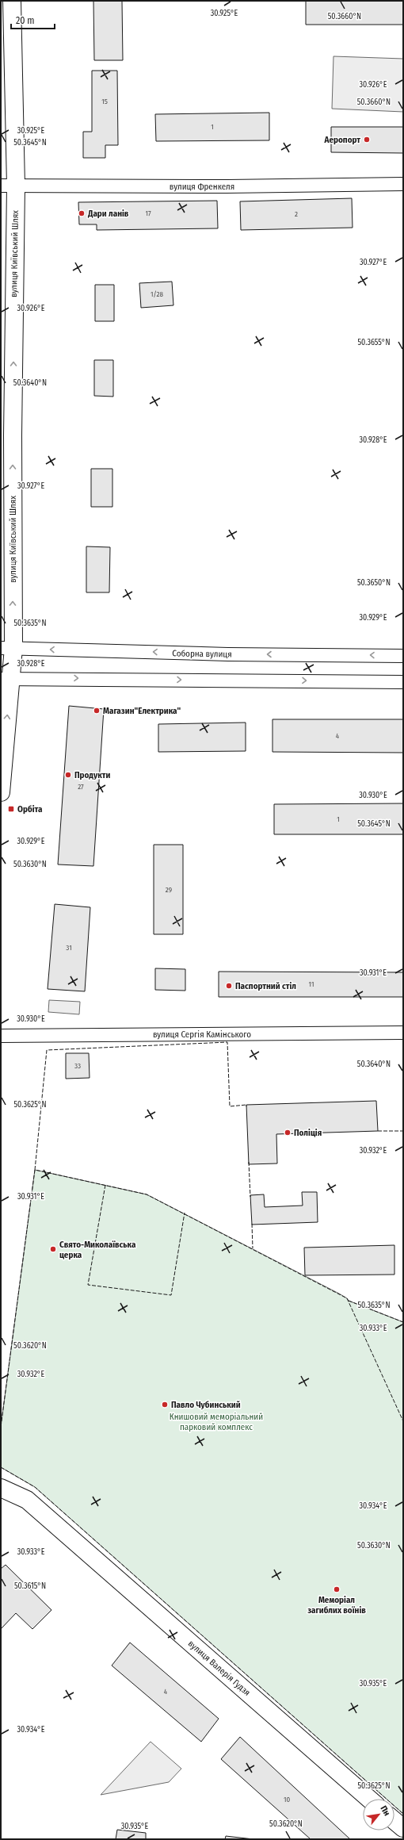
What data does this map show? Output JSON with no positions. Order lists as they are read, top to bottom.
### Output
{
  "streets": {
    "main road": ["вулиця Київський Шлях", "вулиця Валерія Гудзя"],
    "street": ["вулиця Френкеля", "Соборна вулиця", "вулиця Сергія Камінського"]
  },
  "crossings": [
    ["вулиця Френкеля", "вулиця Київський Шлях"],
    ["вулиця Київський Шлях", "Соборна вулиця"]
  ],
  "one_way": ["вулиця Київський Шлях"],
  "parks": ["Книшовий меморіальний парковий комплекс"],
  "places": {
    "other": [
      "Аеропорт",
      "Дари ланів",
      "Магазин\"Електрика\"",
      "Продукти",
      "Паспортний стіл",
      "Поліція",
      "Свято-Миколаївська церка",
      "Павло Чубинський",
      "Меморіал загиблих воїнів"
    ],
    "transit": ["Орбіта"]
  },
  "house_numbers": [
    "15",
    "1",
    "17",
    "2",
    "1/28",
    "4",
    "27",
    "1",
    "29",
    "31",
    "11",
    "33",
    "4",
    "10"
  ],
  "scale_bar": "20 m",
  "north": "top right",
  "coordinates": [
    "30.925°E",
    "50.3660°N",
    "30.926°E",
    "50.3645°N",
    "30.927°E",
    "50.3655°N",
    "50.3640°N",
    "30.928°E",
    "50.3650°N",
    "30.929°E",
    "50.3635°N",
    "30.930°E",
    "50.3630°N",
    "30.931°E",
    "50.3625°N",
    "30.932°E",
    "30.933°E",
    "50.3620°N",
    "30.934°E",
    "50.3615°N",
    "30.935°E"
  ]
}
